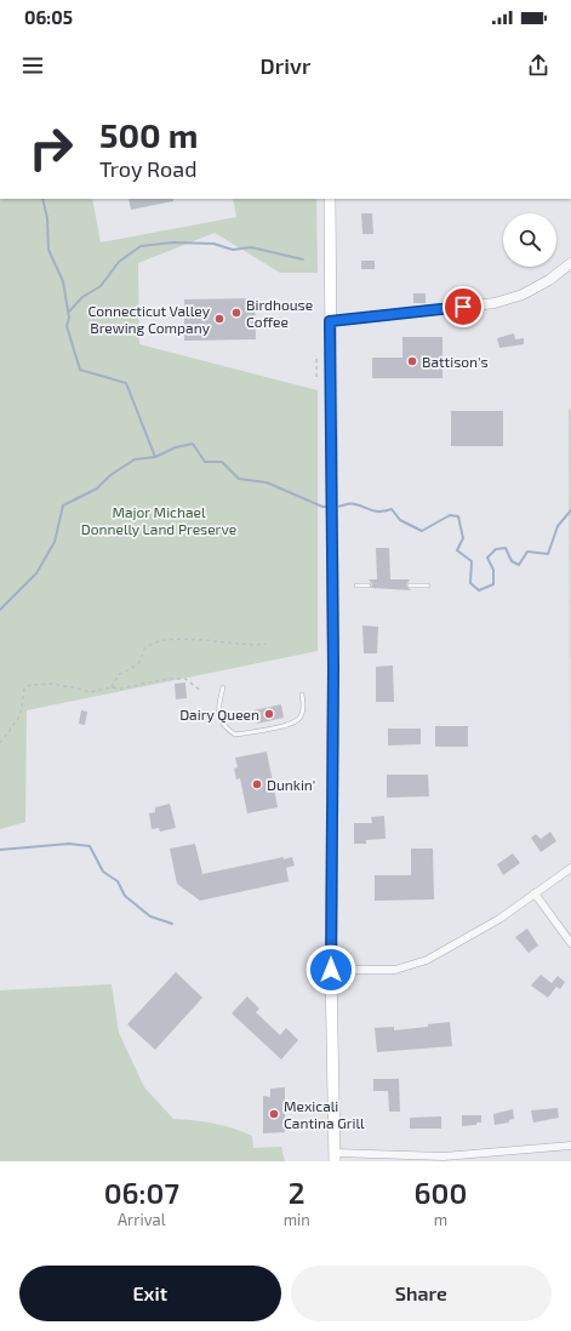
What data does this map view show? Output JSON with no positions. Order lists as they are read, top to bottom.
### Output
{
  "parks": ["Major Michael Donnelly Land Preserve"],
  "places": [
    "Birdhouse Coffee",
    "Connecticut Valley Brewing Company",
    "Battison's",
    "Dairy Queen",
    "Dunkin'",
    "Mexicali Cantina Grill"
  ],
  "page": {
    "status": "06:05",
    "header": "Drivr",
    "turn": ["500 m", "Troy Road"],
    "eta": [
      "06:07",
      "Arrival",
      "2",
      "min",
      "600",
      "m"
    ],
    "buttons": ["Exit", "Share"]
  }
}
